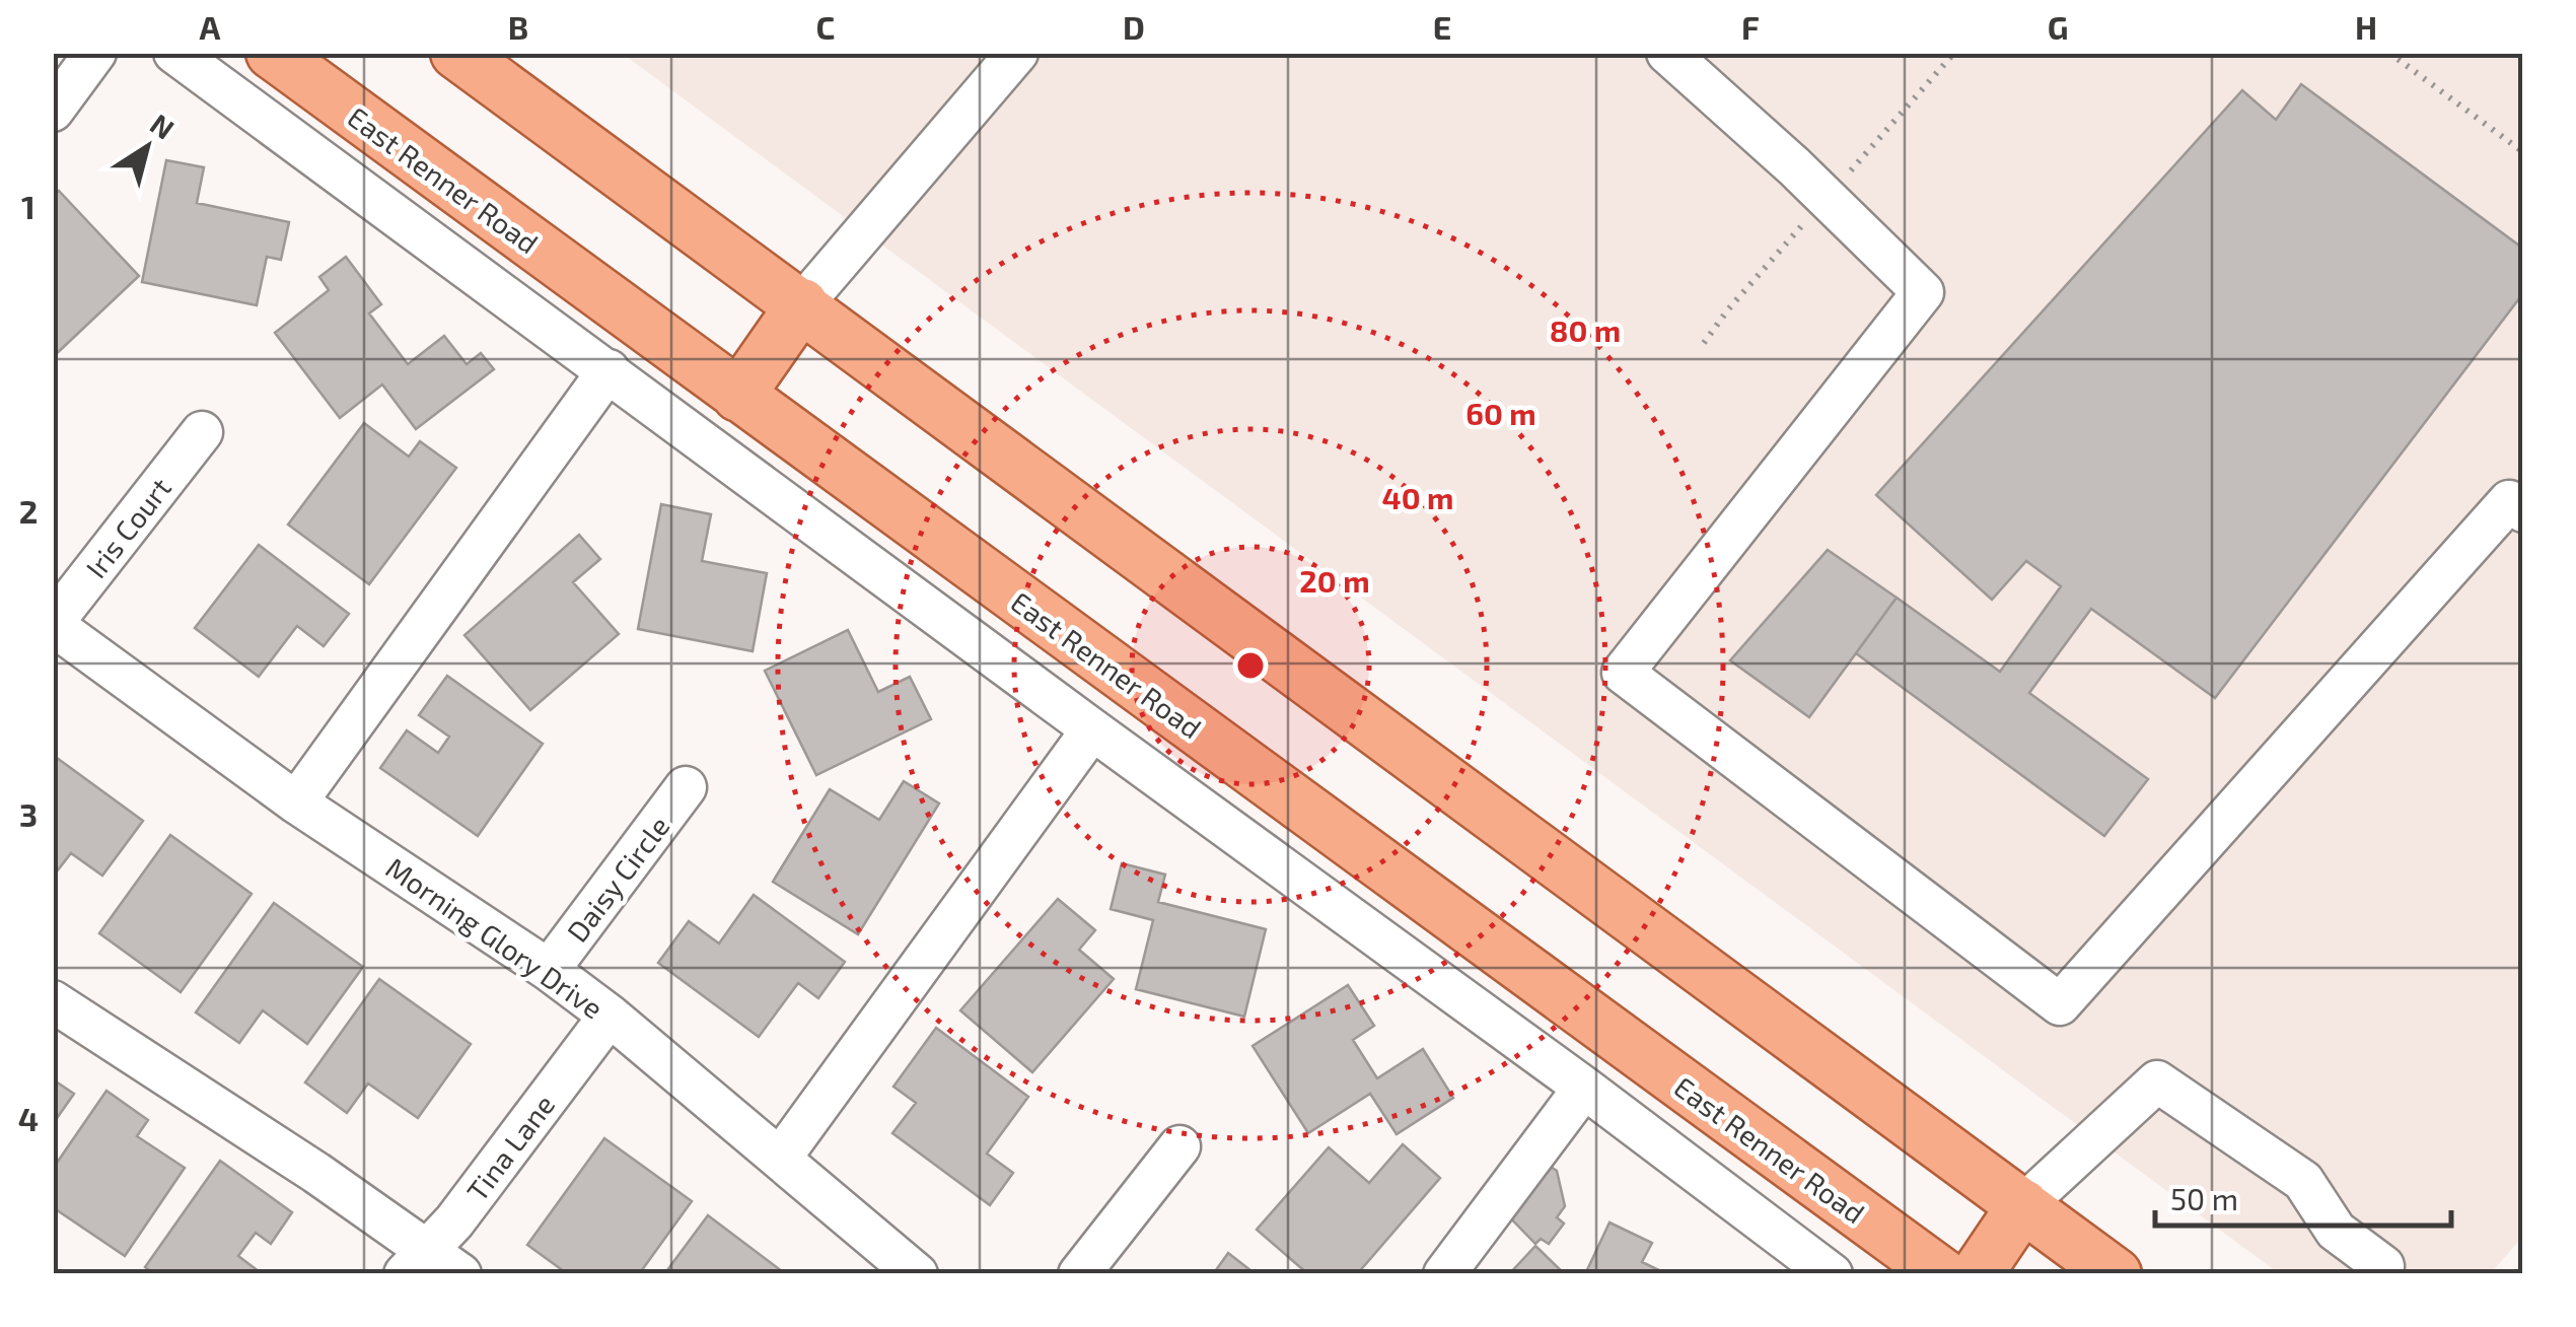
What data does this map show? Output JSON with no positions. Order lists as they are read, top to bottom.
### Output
{
  "streets": {
    "main road": ["East Renner Road"],
    "street": [
      "Iris Court",
      "Daisy Circle",
      "Morning Glory Drive",
      "Tina Lane"
    ]
  },
  "crossings": [
    ["Iris Court", "Morning Glory Drive"],
    ["Daisy Circle", "Morning Glory Drive"],
    ["Morning Glory Drive", "Tina Lane"]
  ],
  "scale_bar": "50 m",
  "north": "top right",
  "grid": {
    "columns": [
      "A",
      "B",
      "C",
      "D",
      "E",
      "F",
      "G",
      "H"
    ],
    "rows": [
      "1",
      "2",
      "3",
      "4"
    ]
  },
  "rings": [
    "80 m",
    "60 m",
    "40 m",
    "20 m"
  ]
}
